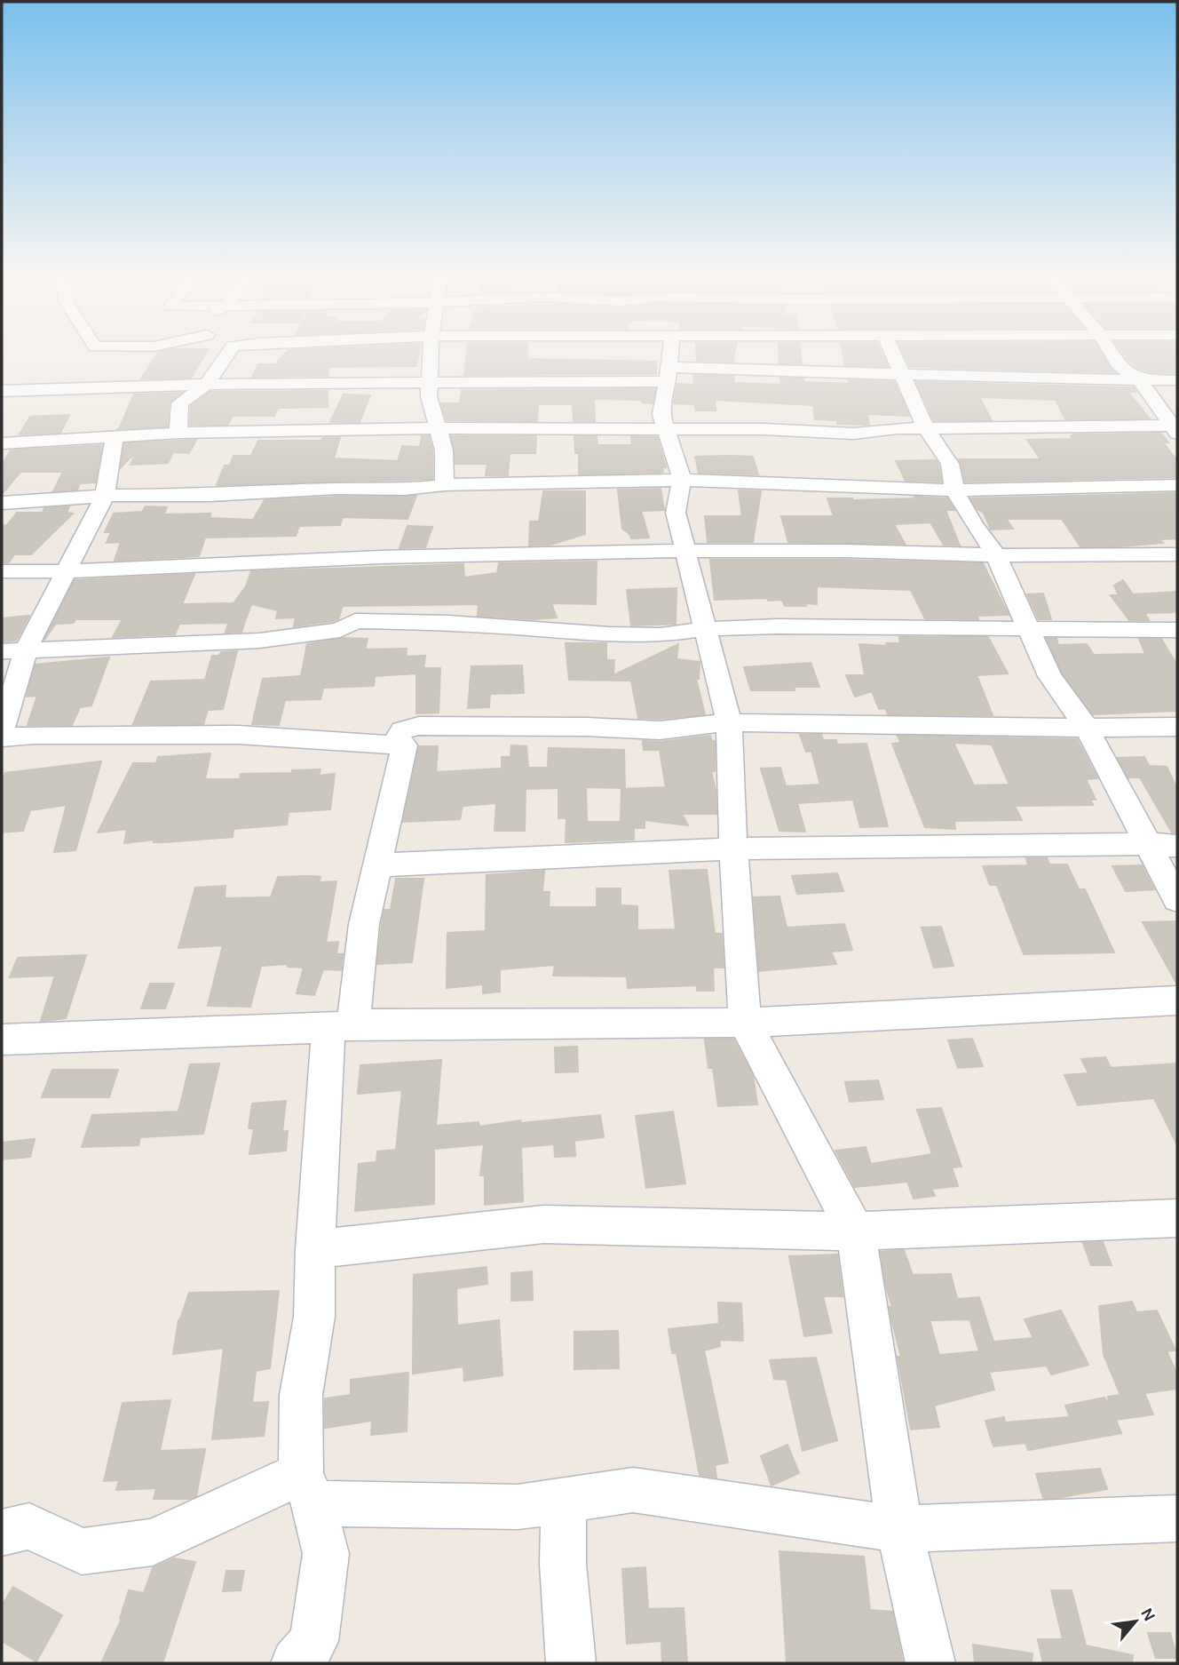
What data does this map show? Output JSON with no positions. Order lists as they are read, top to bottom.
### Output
{
  "north": "top right"
}
